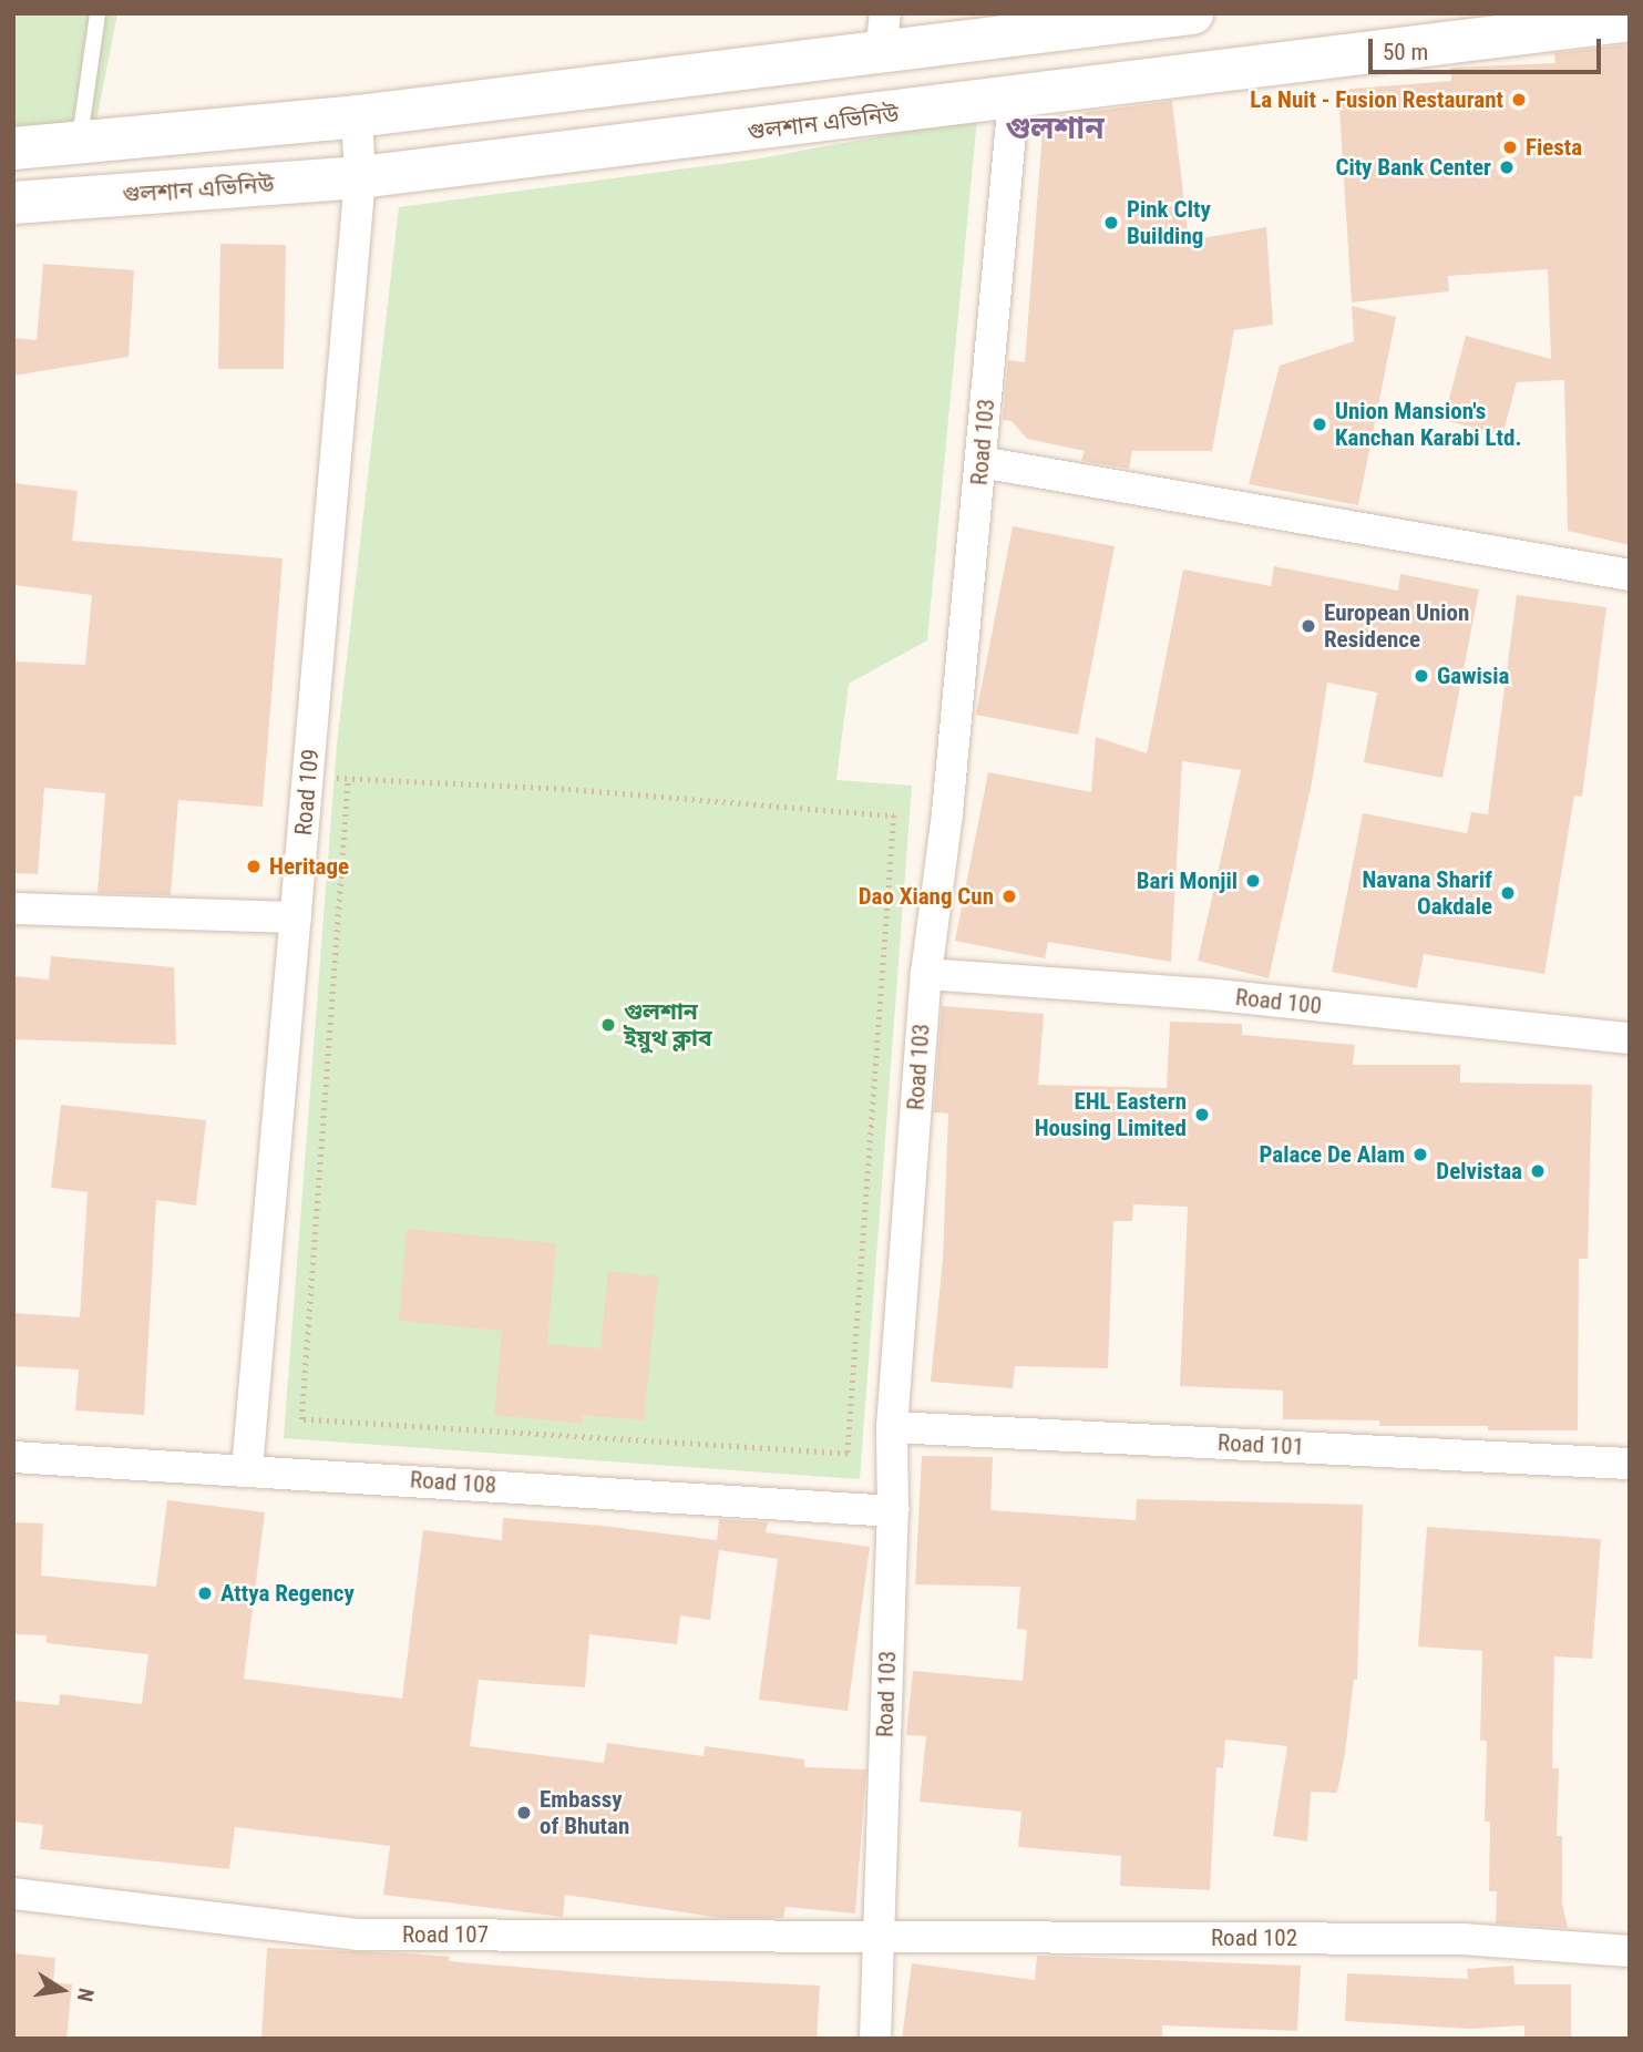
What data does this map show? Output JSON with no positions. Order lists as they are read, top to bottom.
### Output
{
  "streets": {
    "main road": ["গুলশান এভিনিউ"],
    "street": [
      "Road 103",
      "Road 109",
      "Road 100",
      "Road 101",
      "Road 108",
      "Road 107",
      "Road 102"
    ]
  },
  "crossings": [
    ["গুলশান এভিনিউ", "Road 103"],
    ["গুলশান এভিনিউ", "Road 109"],
    ["Road 103", "Road 100"],
    ["Road 103", "Road 101"],
    ["Road 103", "Road 108"],
    ["Road 103", "Road 107"],
    ["Road 103", "Road 102"],
    ["Road 109", "Road 108"],
    ["Road 107", "Road 102"]
  ],
  "districts": ["গুলশান"],
  "places": [
    "La Nuit - Fusion Restaurant",
    "Fiesta",
    "City Bank Center",
    "Pink CIty Building",
    "Union Mansion's Kanchan Karabi Ltd.",
    "European Union Residence",
    "Gawisia",
    "Heritage",
    "Bari Monjil",
    "Navana Sharif Oakdale",
    "Dao Xiang Cun",
    "গুলশান ইয়ুথ ক্লাব",
    "EHL Eastern Housing Limited",
    "Palace De Alam",
    "Delvistaa",
    "Attya Regency",
    "Embassy of Bhutan"
  ],
  "scale_bar": "50 m",
  "north": "right"
}
